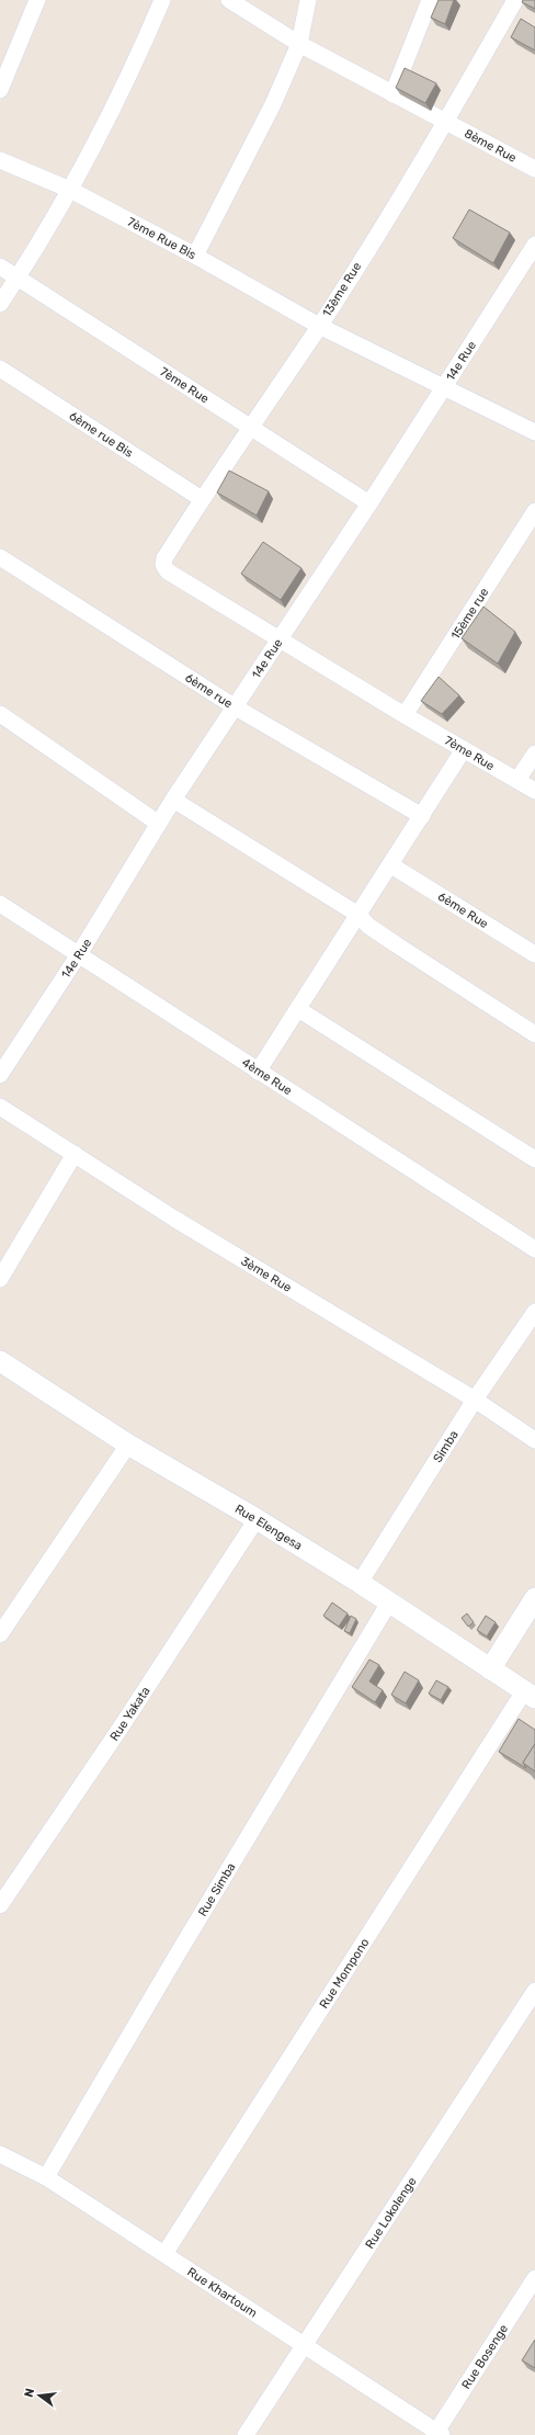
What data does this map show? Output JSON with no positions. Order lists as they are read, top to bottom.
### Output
{
  "streets": {
    "street": [
      "8ème Rue",
      "7ème Rue Bis",
      "13ème Rue",
      "14e Rue",
      "7ème Rue",
      "6ème rue Bis",
      "15ème rue",
      "6ème rue",
      "6ème Rue",
      "4ème Rue",
      "3ème Rue",
      "Simba",
      "Rue Elengesa",
      "Rue Yakata",
      "Rue Simba",
      "Rue Mompono",
      "Rue Lokolenge",
      "Rue Khartoum",
      "Rue Bosenge"
    ]
  },
  "crossings": [
    ["8ème Rue", "13ème Rue"],
    ["7ème Rue Bis", "13ème Rue"],
    ["7ème Rue Bis", "14e Rue"],
    ["13ème Rue", "7ème Rue"],
    ["13ème Rue", "6ème rue Bis"],
    ["14e Rue", "7ème Rue"],
    ["14e Rue", "6ème rue"],
    ["14e Rue", "4ème Rue"],
    ["7ème Rue", "15ème rue"],
    ["3ème Rue", "Simba"],
    ["Simba", "Rue Elengesa"],
    ["Rue Elengesa", "Rue Yakata"],
    ["Rue Elengesa", "Rue Simba"],
    ["Rue Elengesa", "Rue Mompono"],
    ["Rue Simba", "Rue Khartoum"],
    ["Rue Mompono", "Rue Khartoum"],
    ["Rue Lokolenge", "Rue Khartoum"],
    ["Rue Khartoum", "Rue Bosenge"]
  ],
  "north": "left"
}
